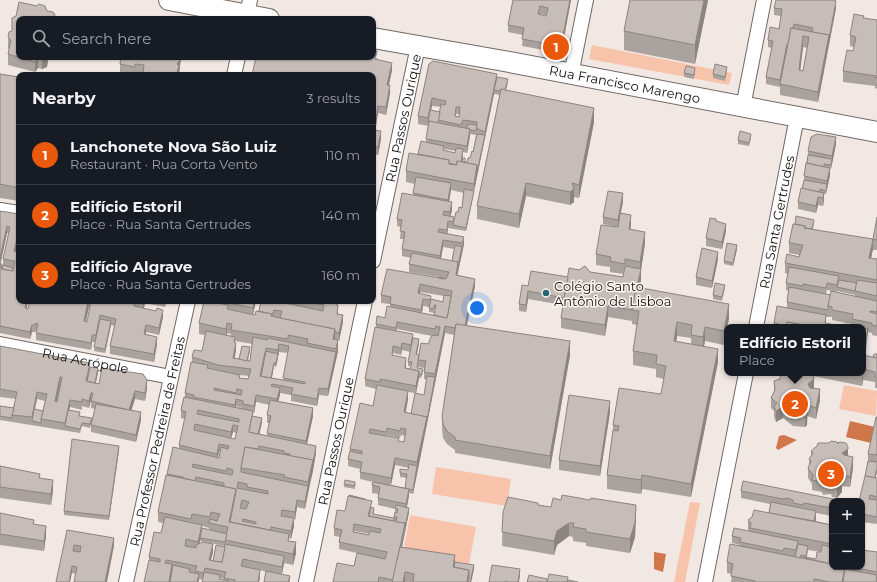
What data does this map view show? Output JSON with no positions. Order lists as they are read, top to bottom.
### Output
{
  "streets": {
    "street": [
      "Rua Francisco Marengo",
      "Rua Passos Ourique",
      "Rua Santa Gertrudes",
      "Rua Acrópole",
      "Rua Professor Pedreira de Freitas"
    ]
  },
  "crossings": [
    ["Rua Francisco Marengo", "Rua Passos Ourique"],
    ["Rua Francisco Marengo", "Rua Santa Gertrudes"],
    ["Rua Acrópole", "Rua Professor Pedreira de Freitas"]
  ],
  "places": ["Colégio Santo Antônio de Lisboa"],
  "page": {
    "search": "Search here",
    "pins": ["1", "2", "3"],
    "heading": ["Nearby", "3 results"],
    "list": [
      {
        "mark": "1",
        "name": "Lanchonete Nova São Luiz",
        "note": "Restaurant · Rua Corta Vento",
        "value": "110 m"
      },
      {
        "mark": "2",
        "name": "Edifício Estoril",
        "note": "Place · Rua Santa Gertrudes",
        "value": "140 m"
      },
      {
        "mark": "3",
        "name": "Edifício Algrave",
        "note": "Place · Rua Santa Gertrudes",
        "value": "160 m"
      }
    ],
    "popup": ["Edifício Estoril", "Place"],
    "map_buttons": ["+", "−"]
  }
}
